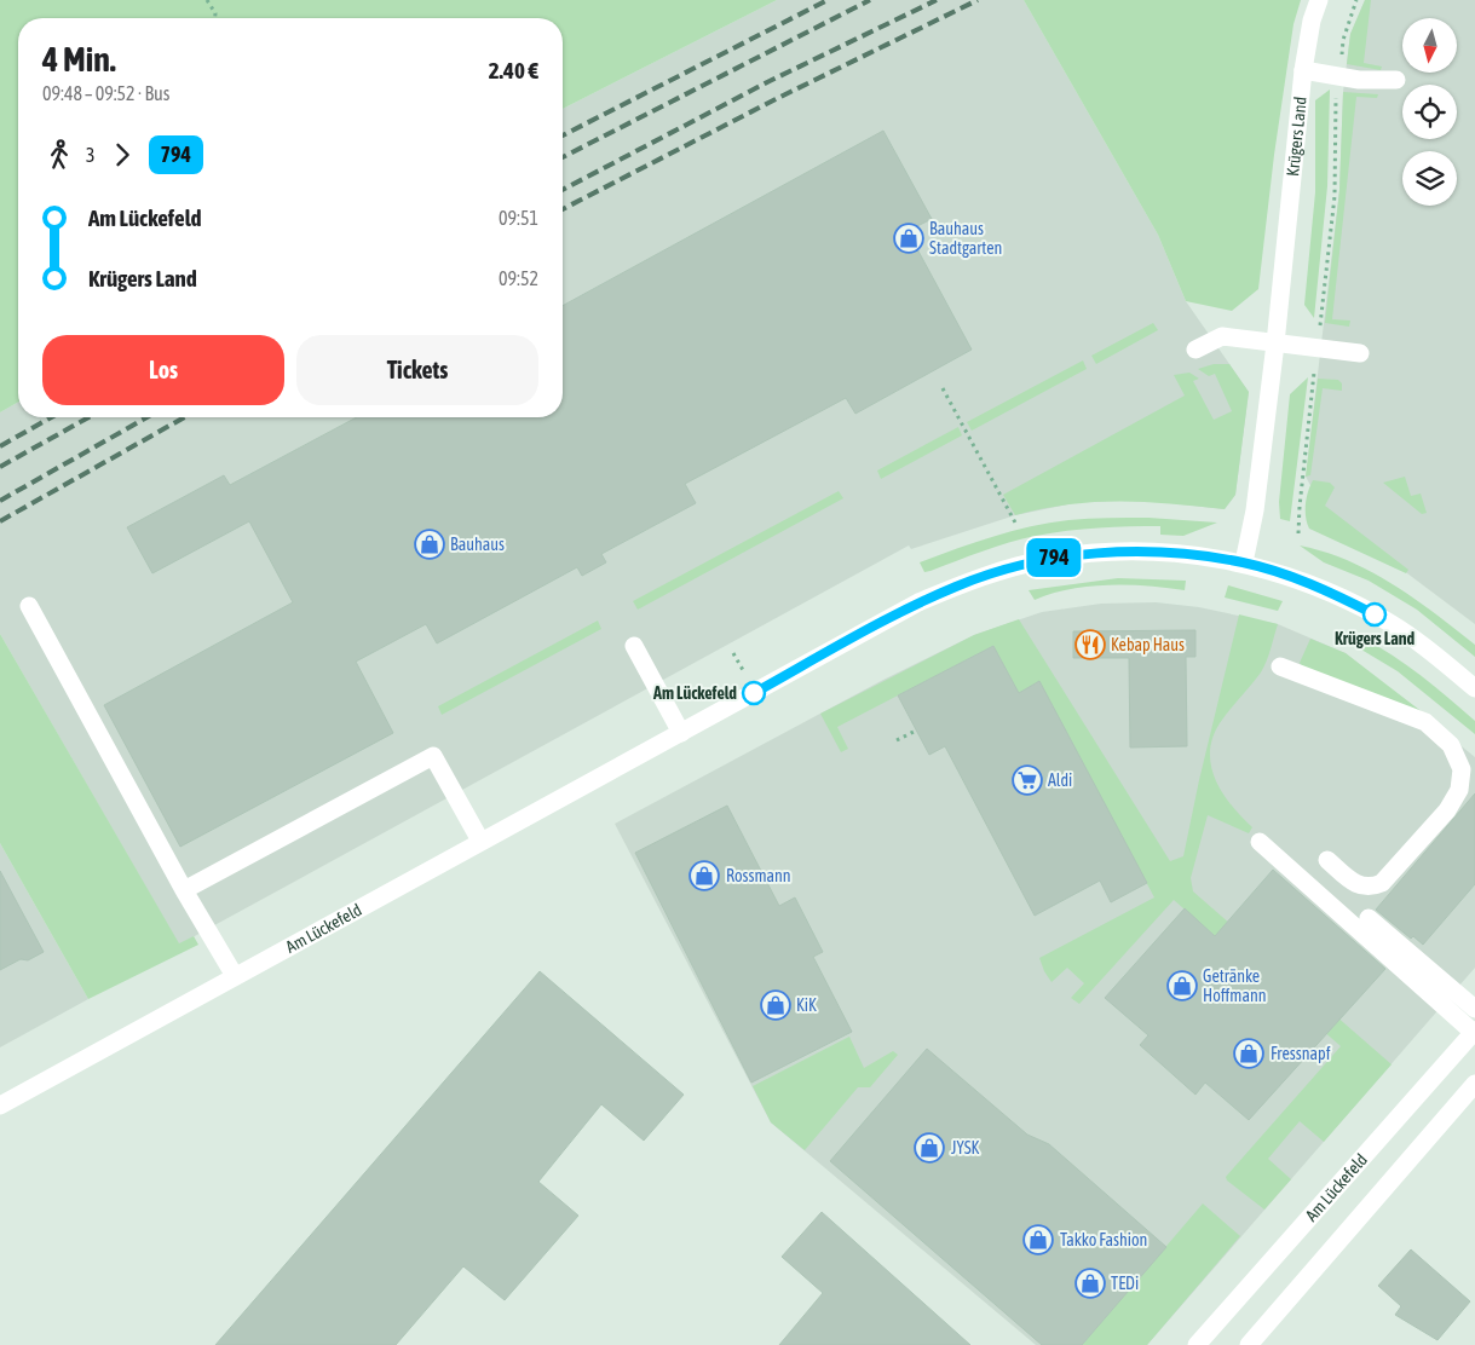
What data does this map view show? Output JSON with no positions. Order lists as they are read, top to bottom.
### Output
{
  "streets": {
    "street": ["Krügers Land", "Am Lückefeld"]
  },
  "crossings": [
    ["Krügers Land", "Am Lückefeld"]
  ],
  "places": {
    "shop": [
      "Bauhaus Stadtgarten",
      "Bauhaus",
      "Rossmann",
      "Getränke Hoffmann",
      "KiK",
      "Fressnapf",
      "JYSK",
      "Takko Fashion",
      "TEDi"
    ],
    "other": ["Krügers Land", "Am Lückefeld"],
    "restaurant": ["Kebap Haus"],
    "supermarket": ["Aldi"]
  },
  "lines": ["bus line 794"],
  "north": "bottom",
  "page": {
    "on_map": "794",
    "heading": ["4 Min.", "09:48 – 09:52 · Bus", "2.40 €"],
    "legs": ["3", "794"],
    "list": [
      {
        "name": "Am Lückefeld",
        "value": "09:51"
      },
      {
        "name": "Krügers Land",
        "value": "09:52"
      }
    ],
    "buttons": ["Los", "Tickets"]
  }
}
